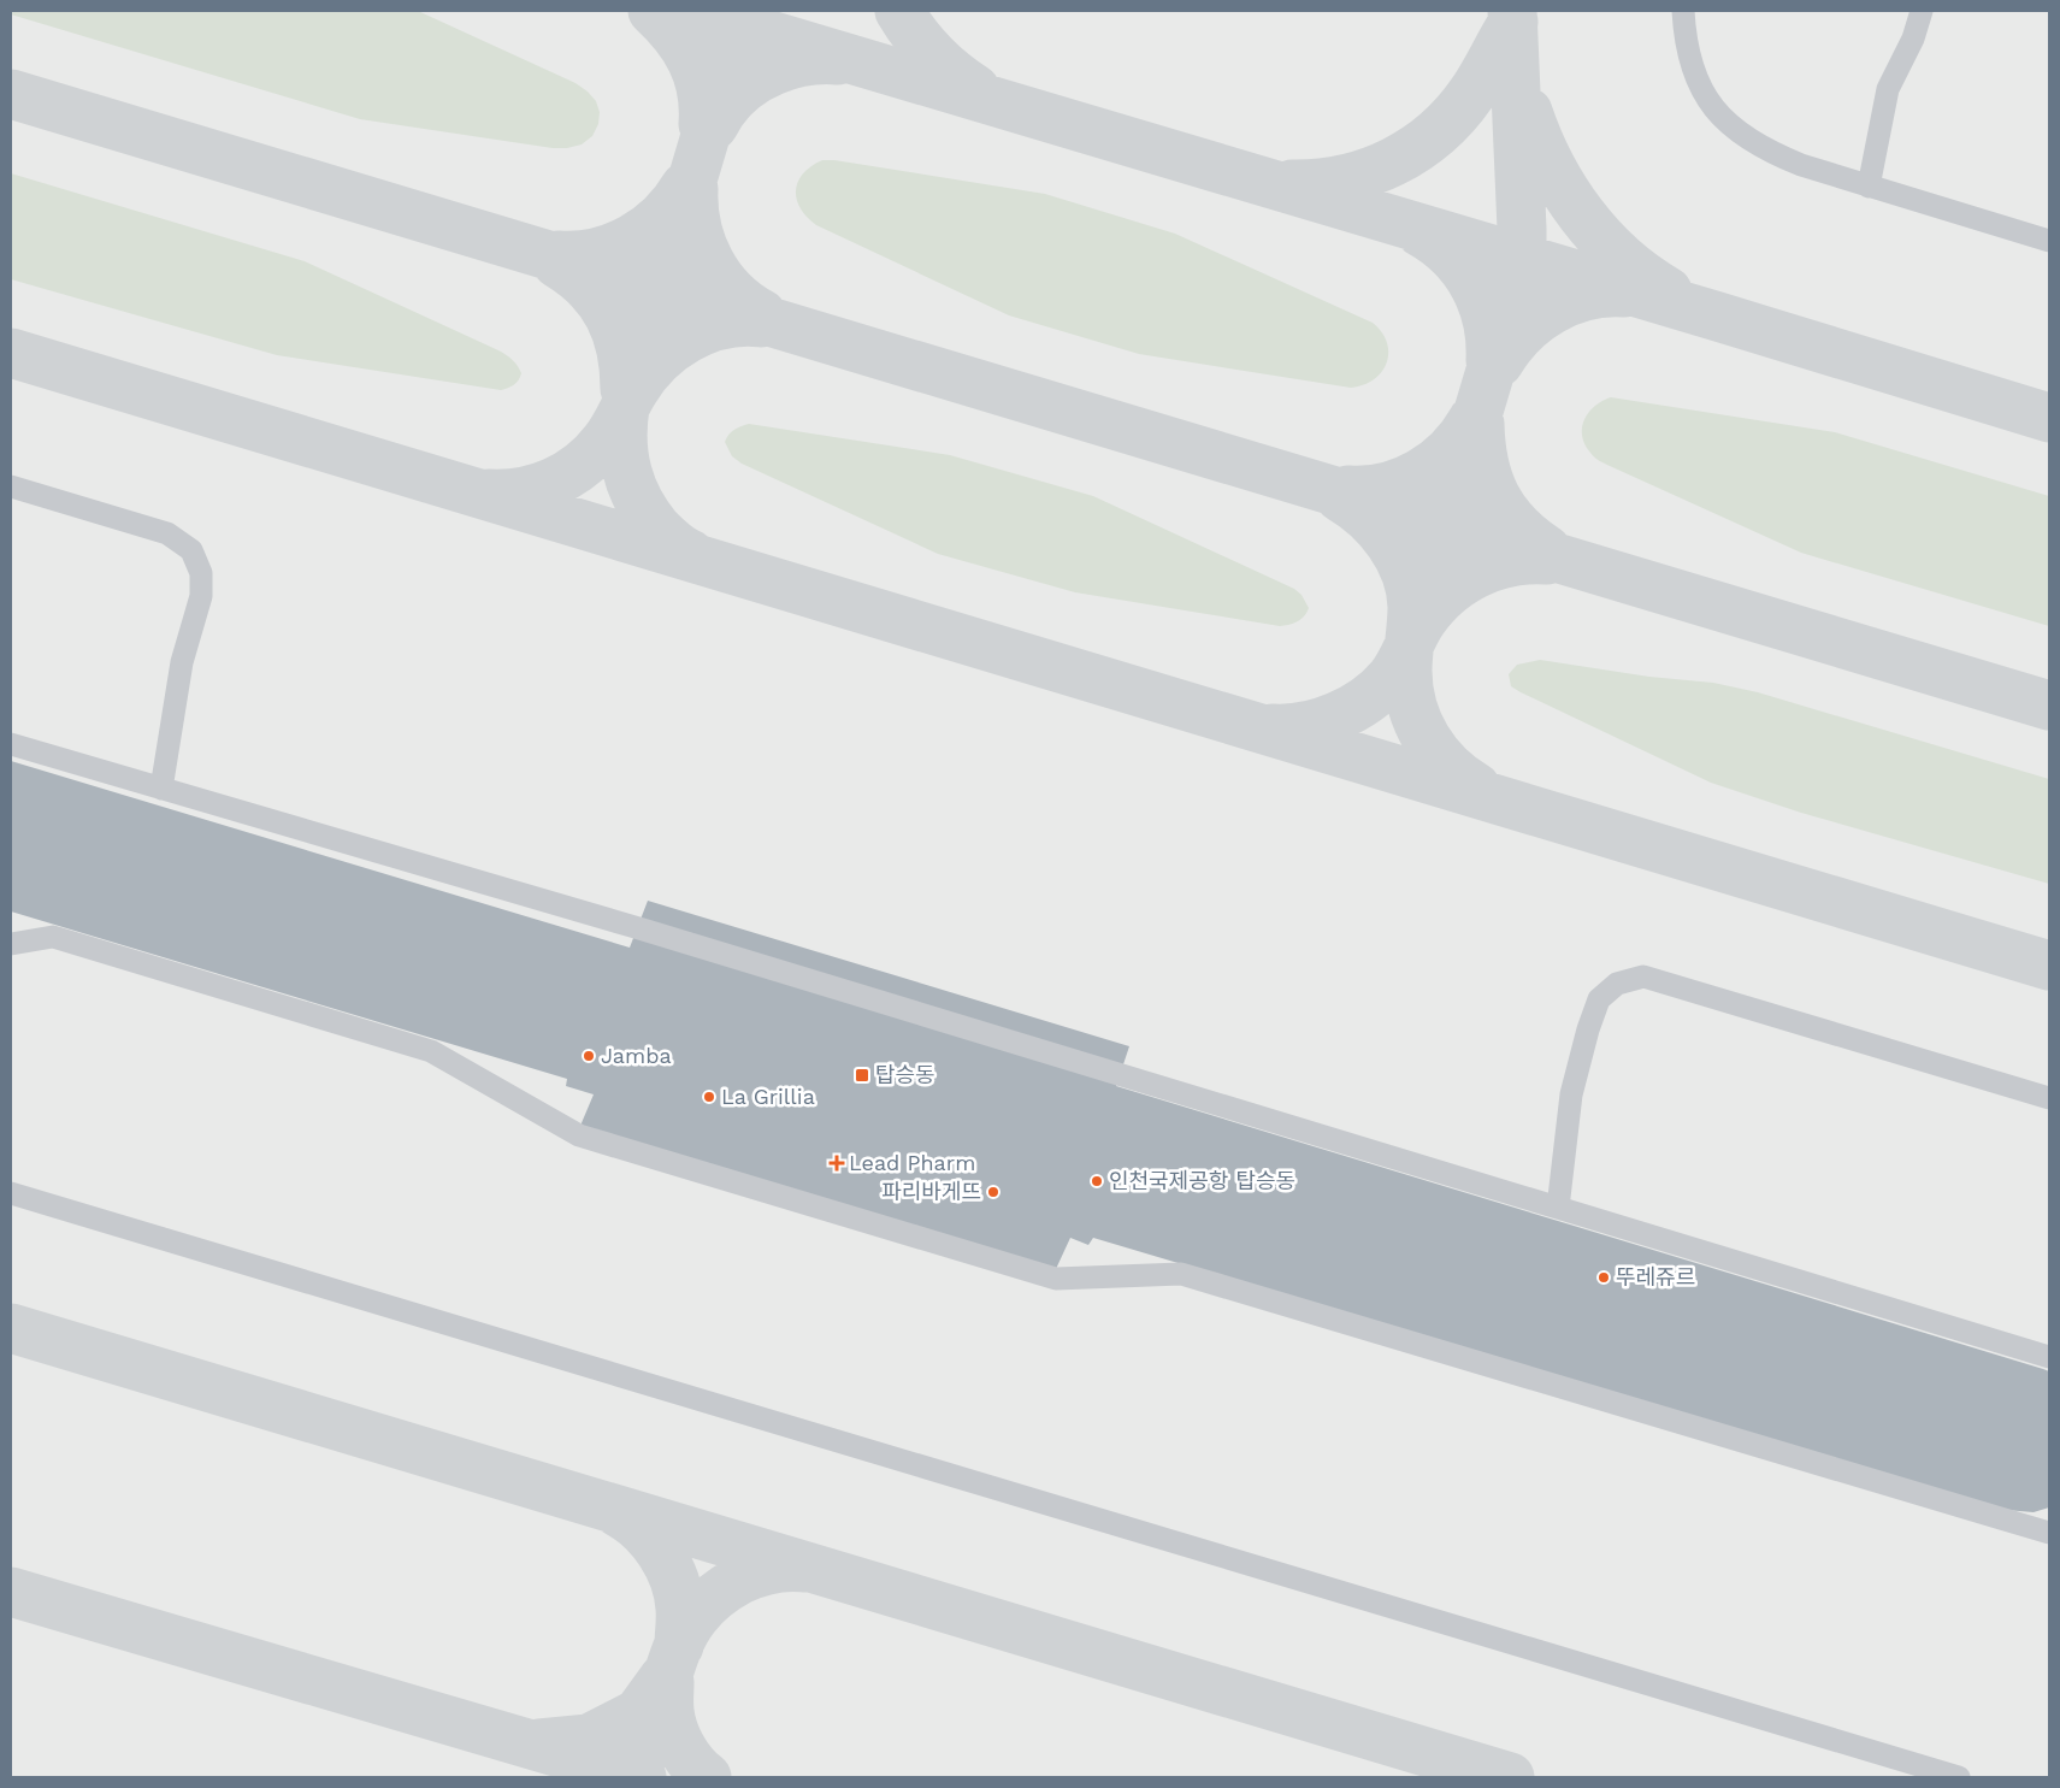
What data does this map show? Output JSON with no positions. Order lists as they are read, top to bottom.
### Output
{
  "places": {
    "other": [
      "Jamba",
      "La Grillia",
      "인천국제공항 탑승동",
      "파리바게뜨",
      "뚜레쥬르"
    ],
    "transit": ["탑승동"],
    "health": ["Lead Pharm"]
  }
}
